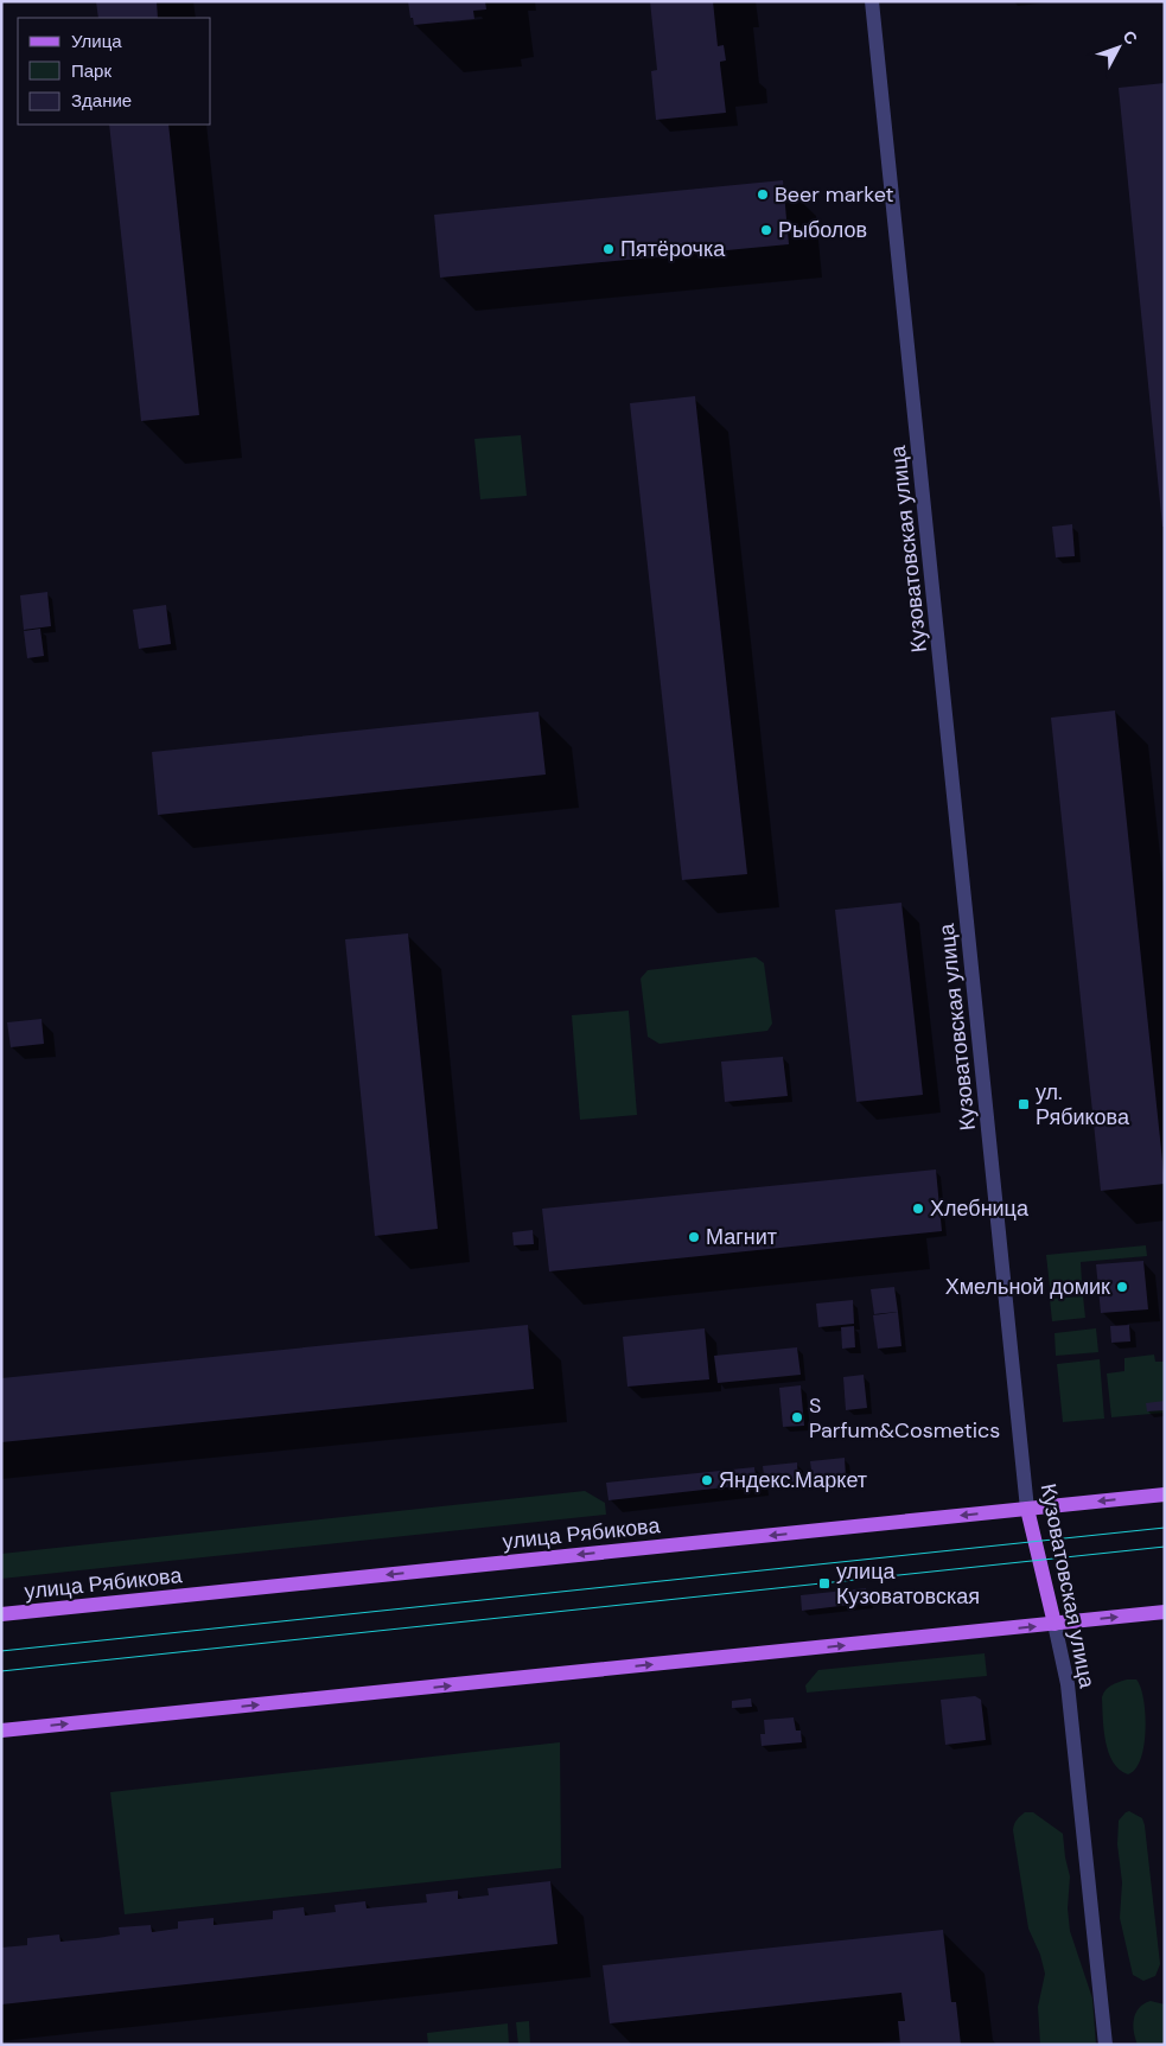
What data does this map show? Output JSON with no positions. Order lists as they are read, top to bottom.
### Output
{
  "streets": {
    "main road": ["Кузоватовская улица", "улица Рябикова"]
  },
  "crossings": [
    ["Кузоватовская улица", "улица Рябикова"]
  ],
  "places": {
    "other": [
      "Beer market",
      "Рыболов",
      "Пятёрочка",
      "Хлебница",
      "Магнит",
      "Хмельной домик",
      "S Parfum&Cosmetics",
      "Яндекс.Маркет"
    ],
    "transit": ["ул. Рябикова", "улица Кузоватовская"]
  },
  "legend": ["Улица", "Парк", "Здание"],
  "north": "top right"
}
